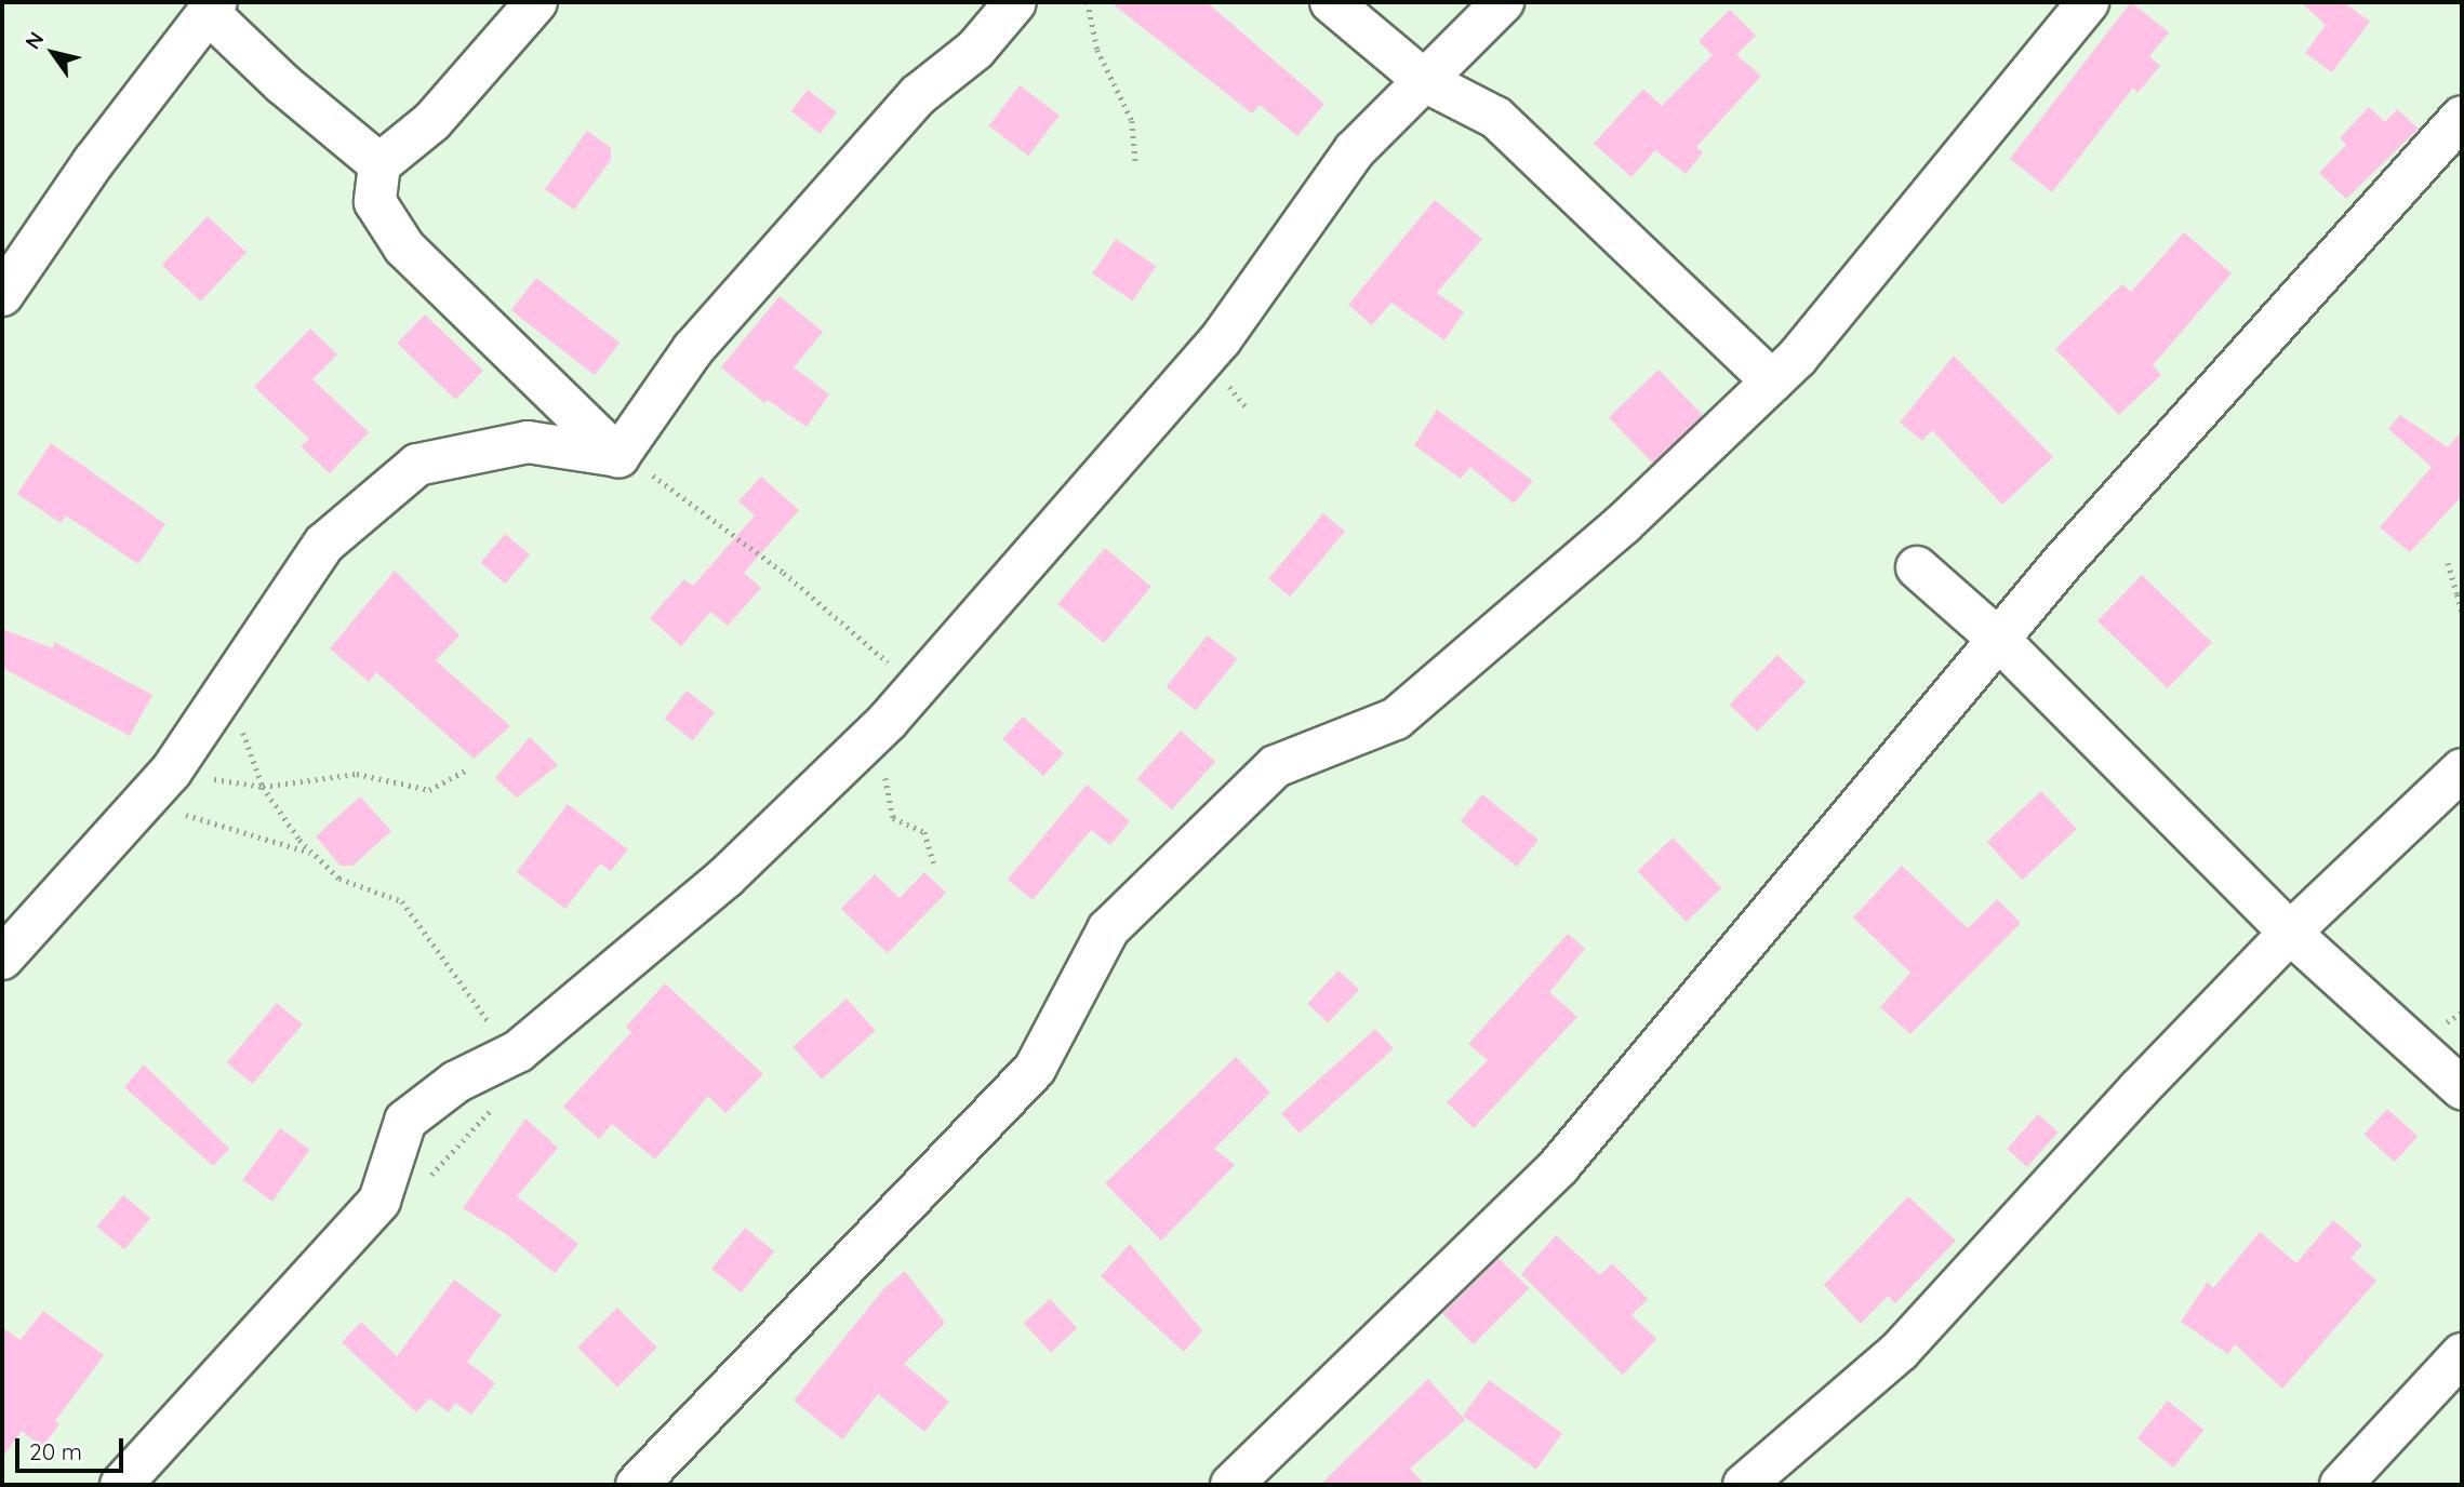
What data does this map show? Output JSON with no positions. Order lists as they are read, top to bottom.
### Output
{
  "scale_bar": "20 m",
  "north": "top left"
}
